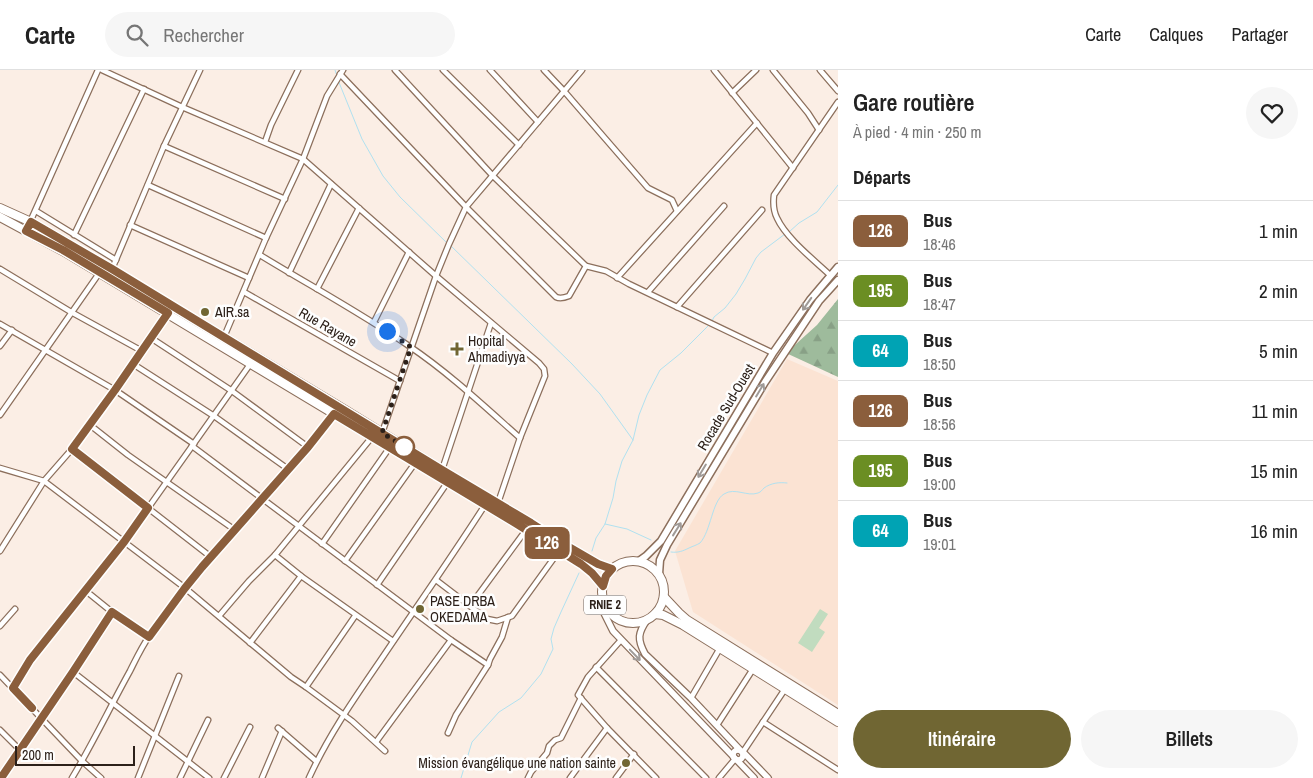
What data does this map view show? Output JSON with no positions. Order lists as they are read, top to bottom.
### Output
{
  "streets": {
    "main road": ["Rocade Sud-Ouest", "RNIE 2"],
    "street": ["Rue Rayane"]
  },
  "crossings": [
    ["Rocade Sud-Ouest", "RNIE 2"]
  ],
  "places": {
    "other": ["AIR.sa", "PASE DRBA OKEDAMA", "Mission évangélique une nation sainte"],
    "health": ["Hopital Ahmadiyya"]
  },
  "lines": ["bus line 126"],
  "scale_bar": "200 m",
  "page": {
    "header": "Carte",
    "search": "Rechercher",
    "nav": ["Carte", "Calques", "Partager"],
    "on_map": "126",
    "heading": [
      ["Gare routière", "À pied · 4 min · 250 m"],
      "Départs"
    ],
    "list": [
      {
        "mark": "126",
        "name": "Bus",
        "note": "18:46",
        "value": "1 min"
      },
      {
        "mark": "195",
        "name": "Bus",
        "note": "18:47",
        "value": "2 min"
      },
      {
        "mark": "64",
        "name": "Bus",
        "note": "18:50",
        "value": "5 min"
      },
      {
        "mark": "126",
        "name": "Bus",
        "note": "18:56",
        "value": "11 min"
      },
      {
        "mark": "195",
        "name": "Bus",
        "note": "19:00",
        "value": "15 min"
      },
      {
        "mark": "64",
        "name": "Bus",
        "note": "19:01",
        "value": "16 min"
      }
    ],
    "buttons": ["Itinéraire", "Billets"],
    "scale": "200 m"
  }
}
